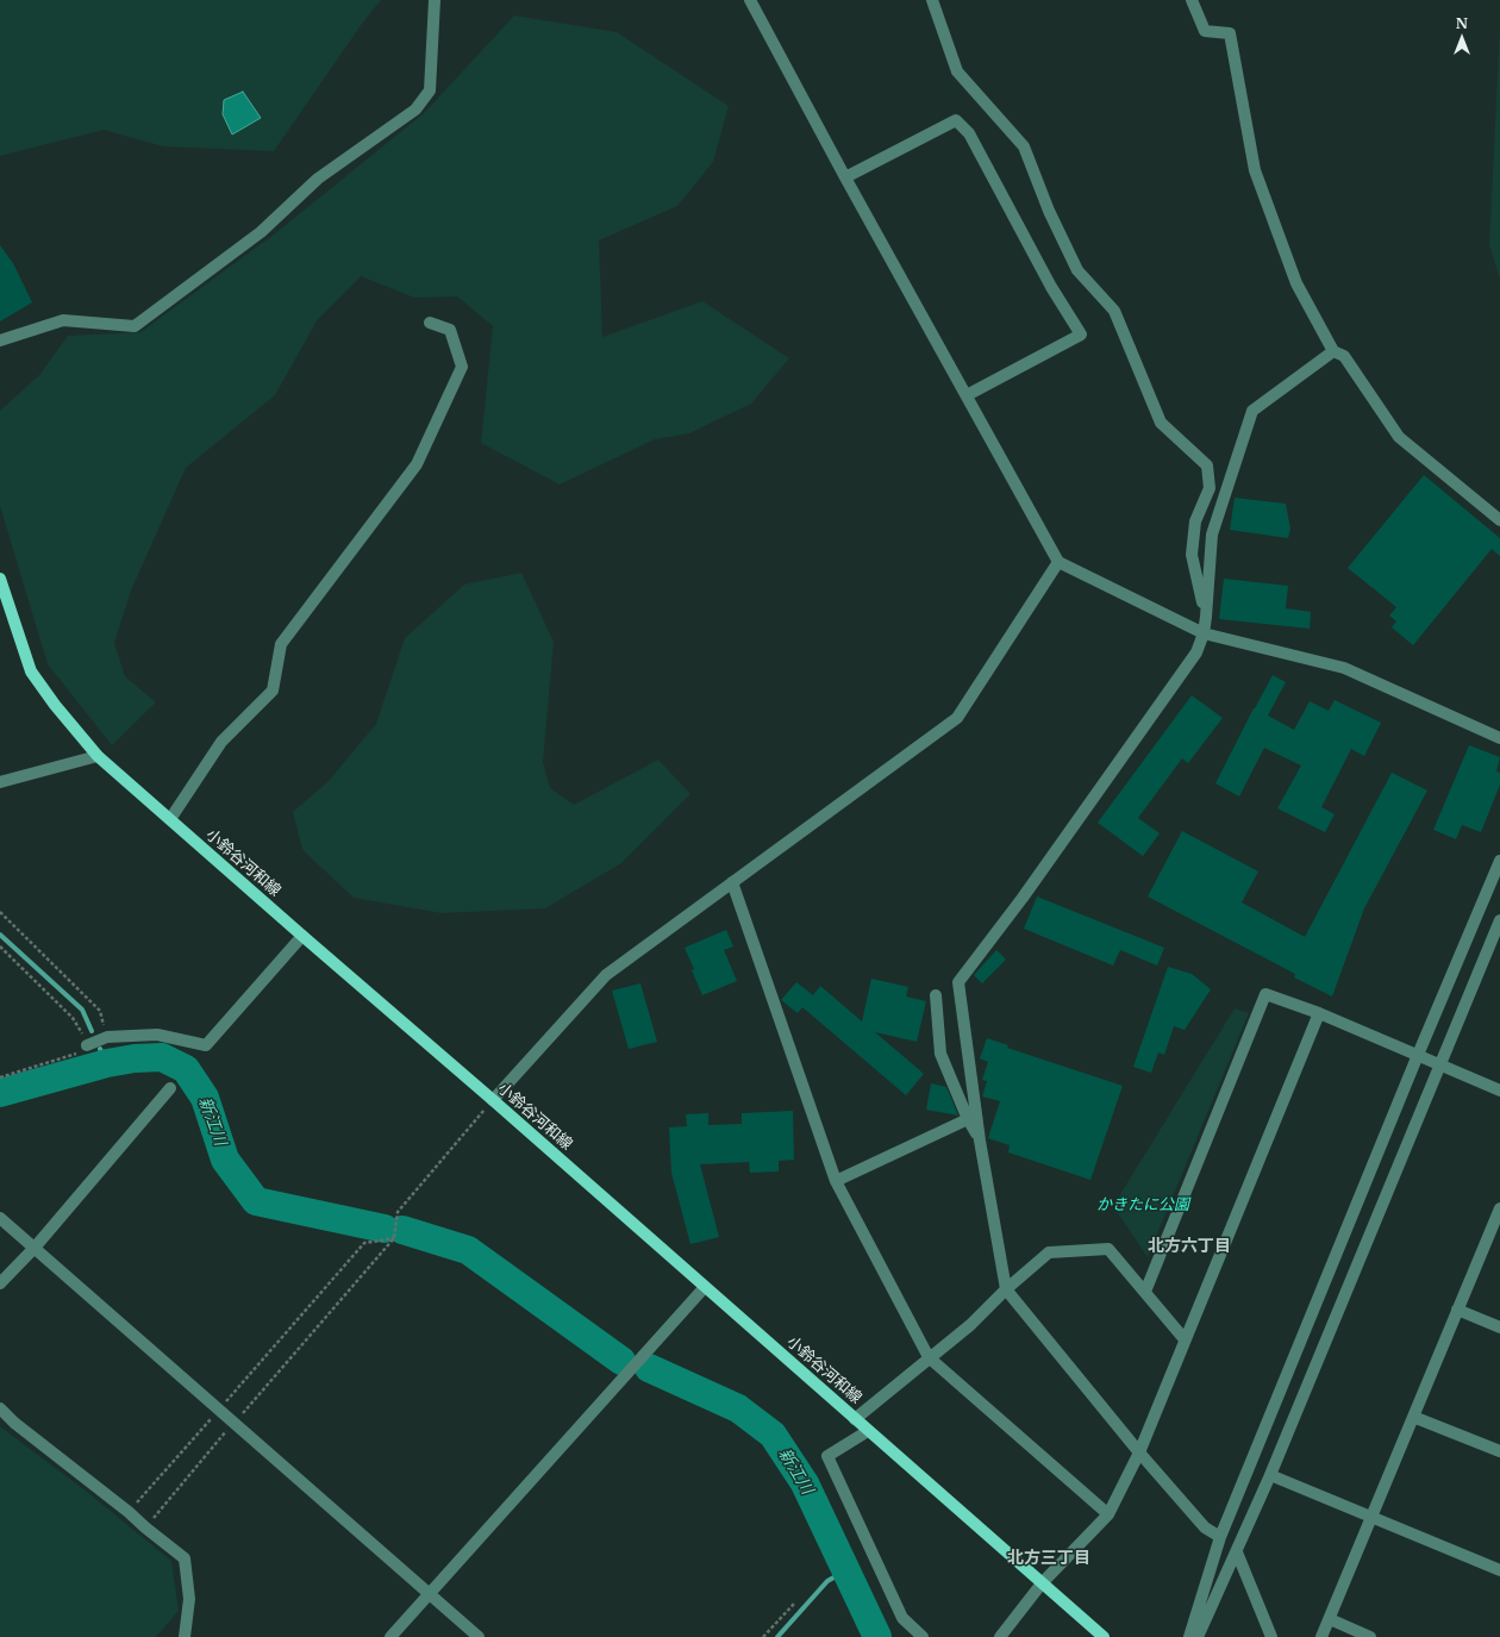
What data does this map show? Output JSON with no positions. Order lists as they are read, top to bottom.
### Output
{
  "streets": {
    "main road": ["小鈴谷河和線"]
  },
  "districts": ["北方六丁目", "北方三丁目"],
  "water": ["新江川"],
  "parks": ["かきたに公園"],
  "north": "top"
}
